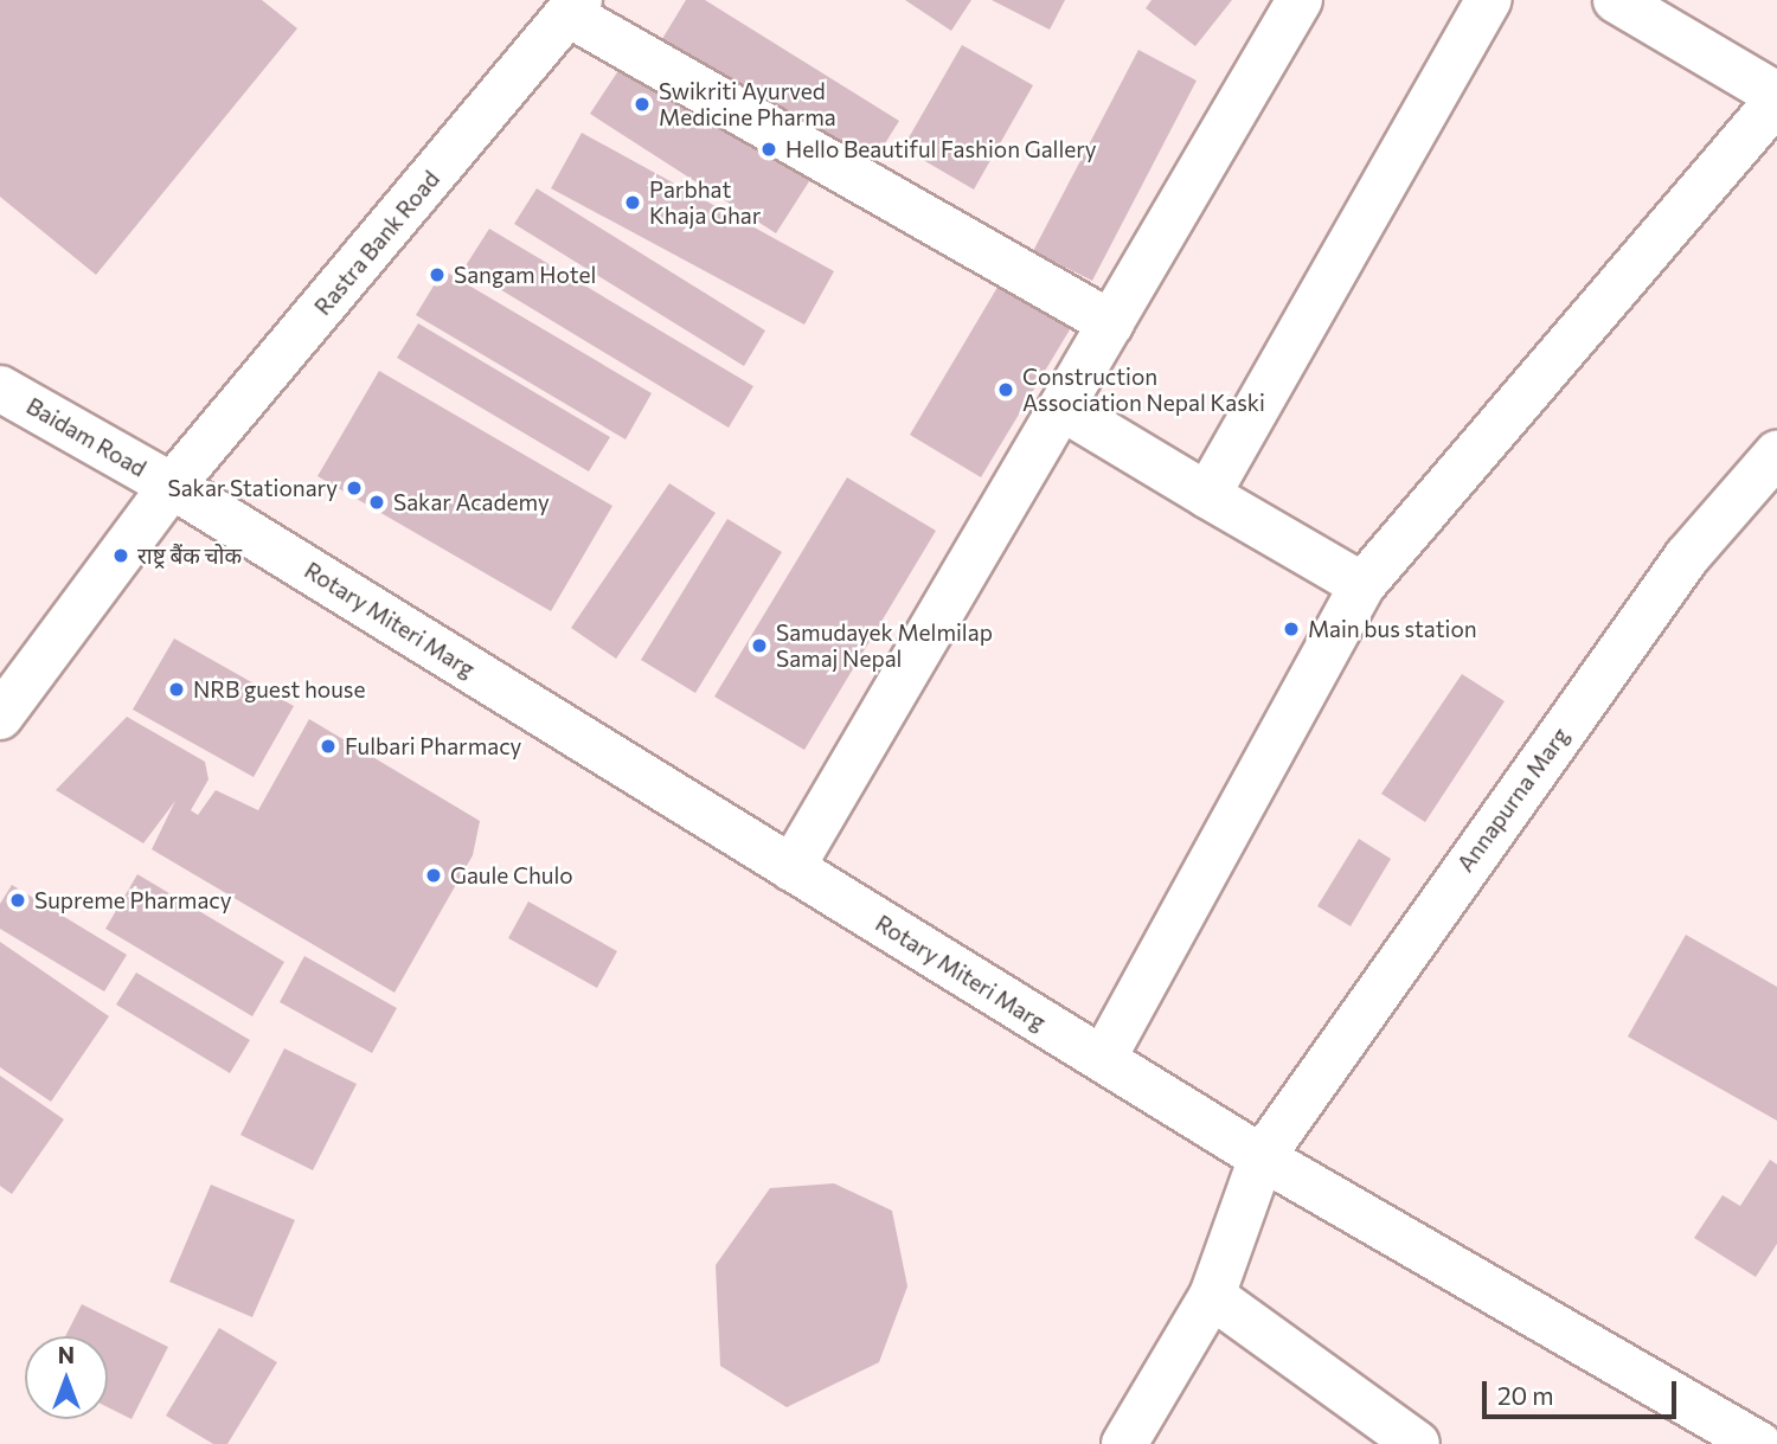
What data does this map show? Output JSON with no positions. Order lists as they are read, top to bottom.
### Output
{
  "streets": {
    "street": [
      "Rastra Bank Road",
      "Baidam Road",
      "Rotary Miteri Marg",
      "Annapurna Marg"
    ]
  },
  "crossings": [
    ["Rastra Bank Road", "Baidam Road"],
    ["Rastra Bank Road", "Rotary Miteri Marg"],
    ["Baidam Road", "Rotary Miteri Marg"],
    ["Rotary Miteri Marg", "Annapurna Marg"]
  ],
  "places": [
    "Swikriti Ayurved Medicine Pharma",
    "Hello Beautiful Fashion Gallery",
    "Parbhat Khaja Ghar",
    "Sangam Hotel",
    "Construction Association Nepal Kaski",
    "Sakar Stationary",
    "Sakar Academy",
    "राष्ट्र बैंक चोक",
    "Main bus station",
    "Samudayek Melmilap Samaj Nepal",
    "NRB guest house",
    "Fulbari Pharmacy",
    "Gaule Chulo",
    "Supreme Pharmacy"
  ],
  "scale_bar": "20 m",
  "north": "top"
}
